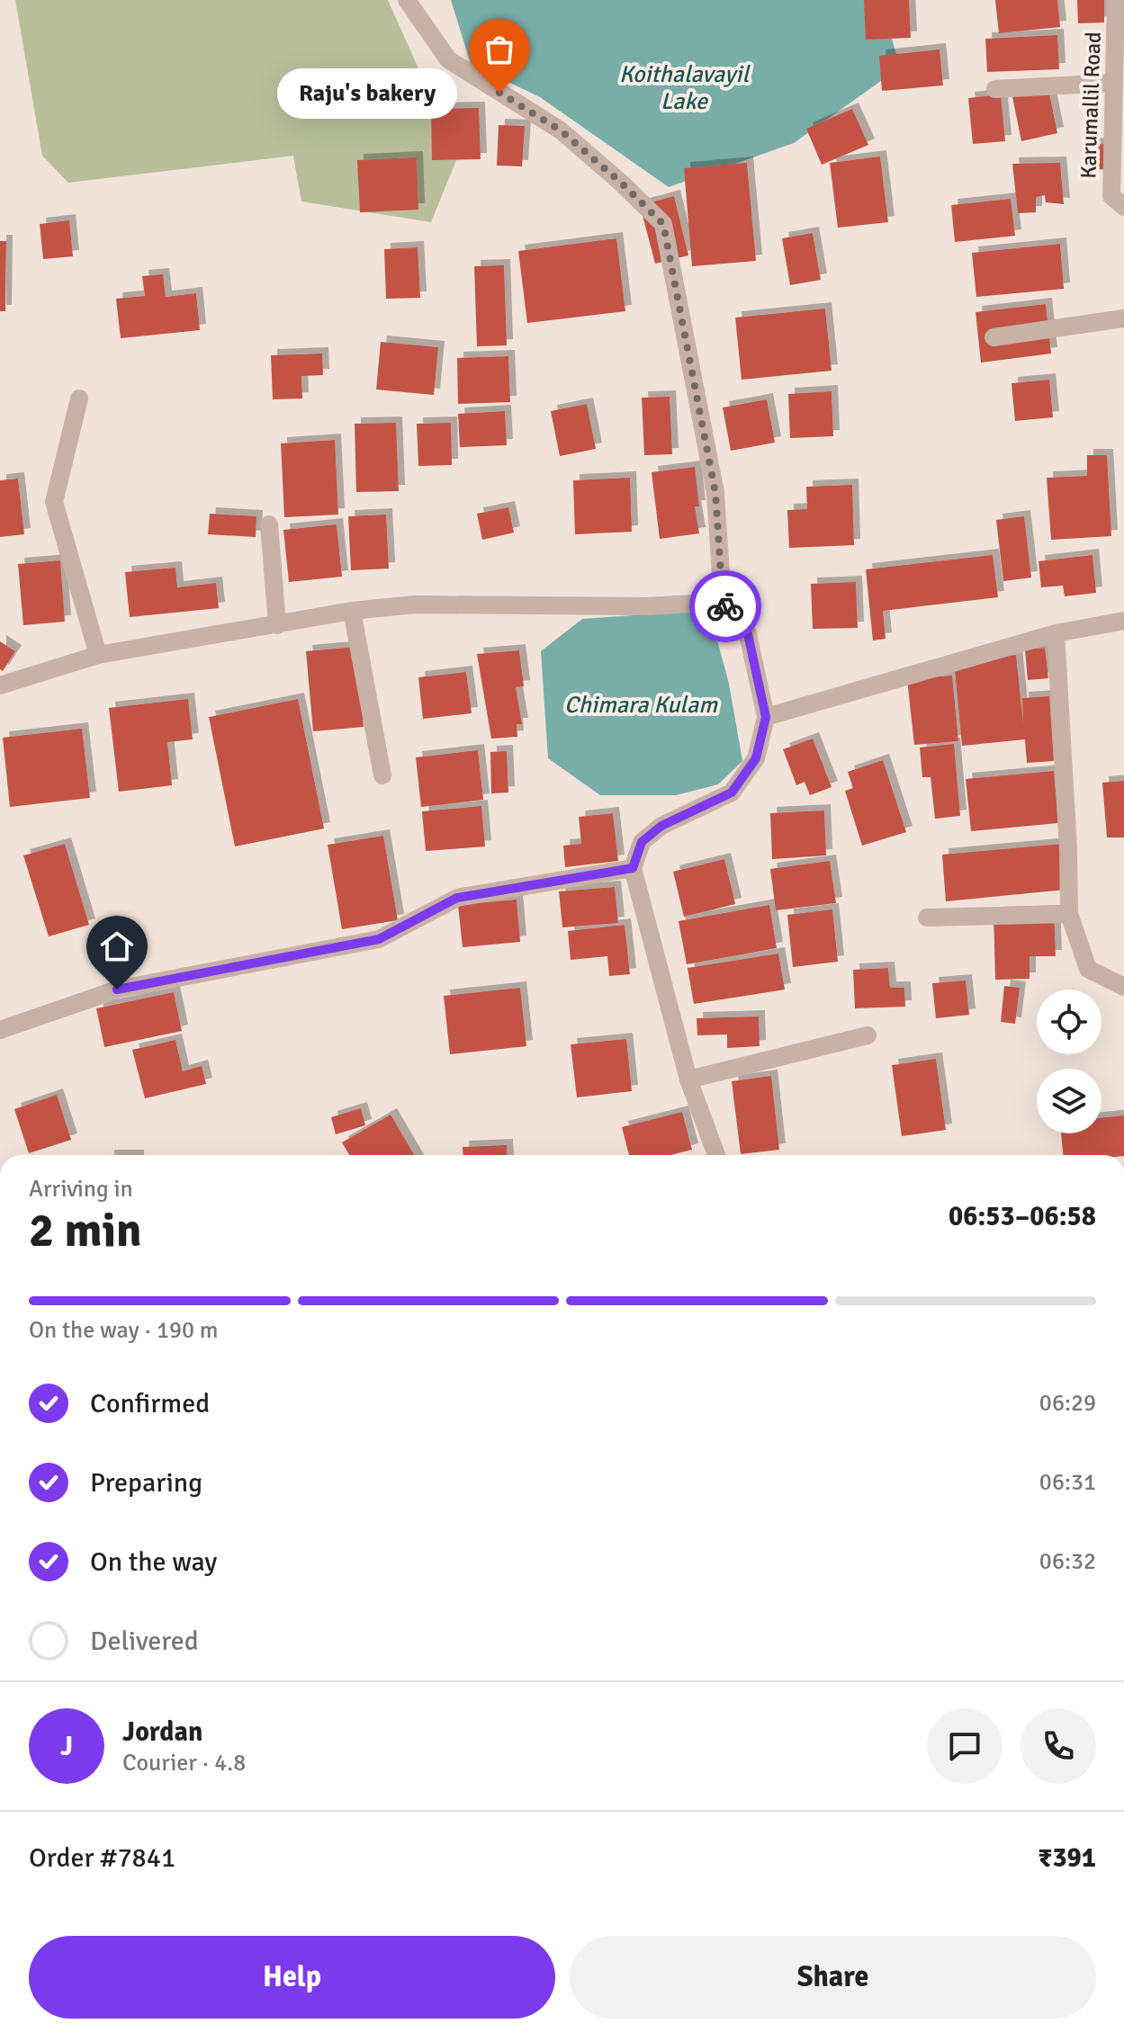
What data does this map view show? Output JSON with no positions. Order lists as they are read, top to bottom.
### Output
{
  "streets": {
    "street": ["Karumallil Road"]
  },
  "water": ["Koithalavayil Lake", "Chimara Kulam"],
  "places": ["Raju's bakery"],
  "page": {
    "bubble": "Raju's bakery",
    "heading": ["2 min", "Arriving in", "06:53–06:58"],
    "panel": [
      "Jordan",
      "Courier · 4.8",
      "Order #7841",
      "₹391"
    ],
    "bar": "On the way · 190 m",
    "list": [
      ["Confirmed", "06:29"],
      ["Preparing", "06:31"],
      ["On the way", "06:32"],
      "Delivered"
    ],
    "round": "J",
    "buttons": ["Help", "Share"]
  }
}
